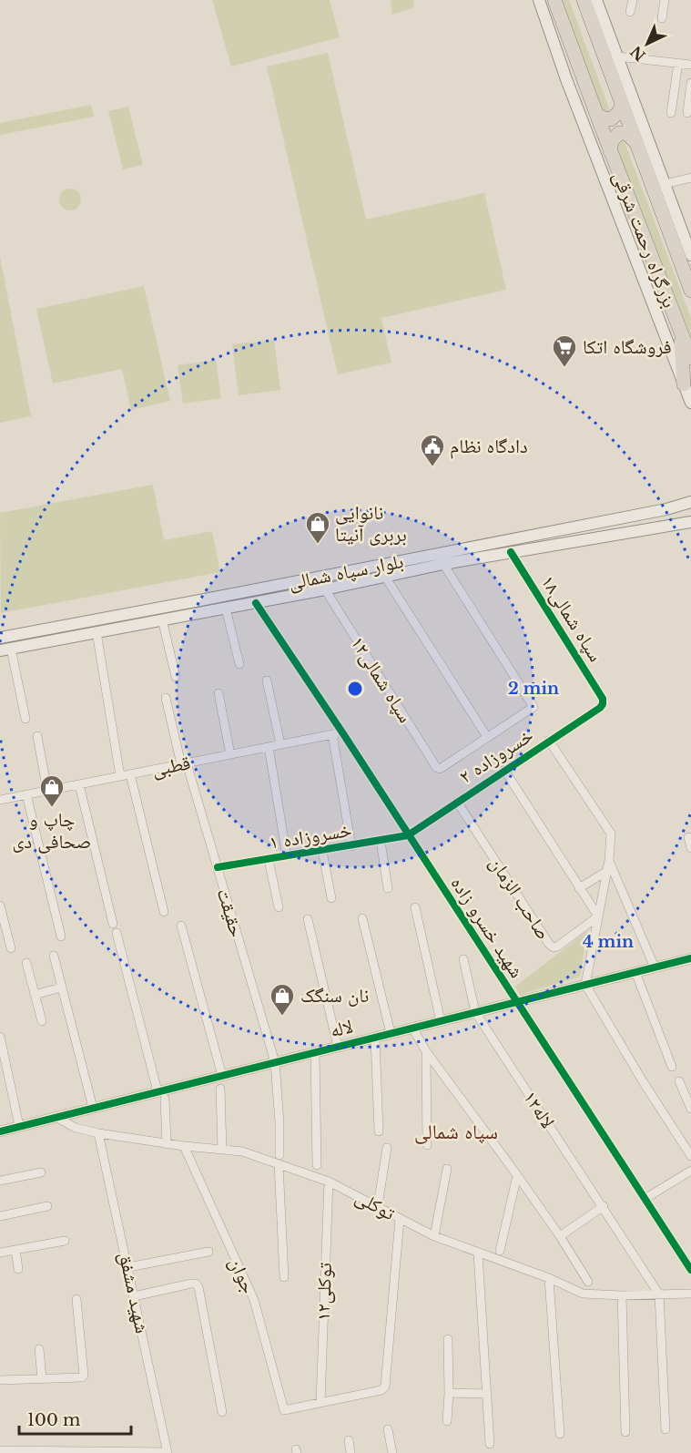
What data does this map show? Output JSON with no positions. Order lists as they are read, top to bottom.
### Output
{
  "streets": {
    "highway": ["بزرگراه رحمت شرقی"],
    "main road": ["بلوار سپاه شمالی"],
    "street": [
      "سپاه شمالی۱۸",
      "سپاه شمالی۱۲",
      "خسروزاده ۲",
      "قطبی",
      "خسروزاده ۱",
      "صاحب الزمان",
      "حقیقت",
      "شهید خسرو زاده",
      "لاله",
      "لاله۱۲",
      "توکلی",
      "جوان",
      "توکلی۱۲",
      "شهید مشفق"
    ]
  },
  "crossings": [
    ["بلوار سپاه شمالی", "سپاه شمالی۱۸"],
    ["بلوار سپاه شمالی", "سپاه شمالی۱۲"],
    ["بلوار سپاه شمالی", "شهید خسرو زاده"],
    ["سپاه شمالی۱۸", "خسروزاده ۲"],
    ["خسروزاده ۲", "خسروزاده ۱"],
    ["خسروزاده ۲", "صاحب الزمان"],
    ["خسروزاده ۲", "شهید خسرو زاده"],
    ["قطبی", "حقیقت"],
    ["قطبی", "شهید خسرو زاده"],
    ["خسروزاده ۱", "حقیقت"],
    ["خسروزاده ۱", "شهید خسرو زاده"],
    ["حقیقت", "لاله"],
    ["حقیقت", "توکلی"],
    ["شهید خسرو زاده", "لاله"],
    ["لاله", "لاله۱۲"],
    ["لاله", "توکلی"],
    ["لاله۱۲", "توکلی"],
    ["توکلی", "جوان"],
    ["توکلی", "توکلی۱۲"],
    ["توکلی", "شهید مشفق"],
    ["جوان", "توکلی۱۲"]
  ],
  "districts": ["سپاه شمالی"],
  "places": {
    "supermarket": ["فروشگاه اتکا"],
    "public building": ["دادگاه نظام"],
    "shop": ["نانوایی بربری آنیتا", "چاپ و صحافی دی", "نان سنگک"]
  },
  "scale_bar": "100 m",
  "north": "bottom left",
  "rings": ["2 min", "4 min"]
}
